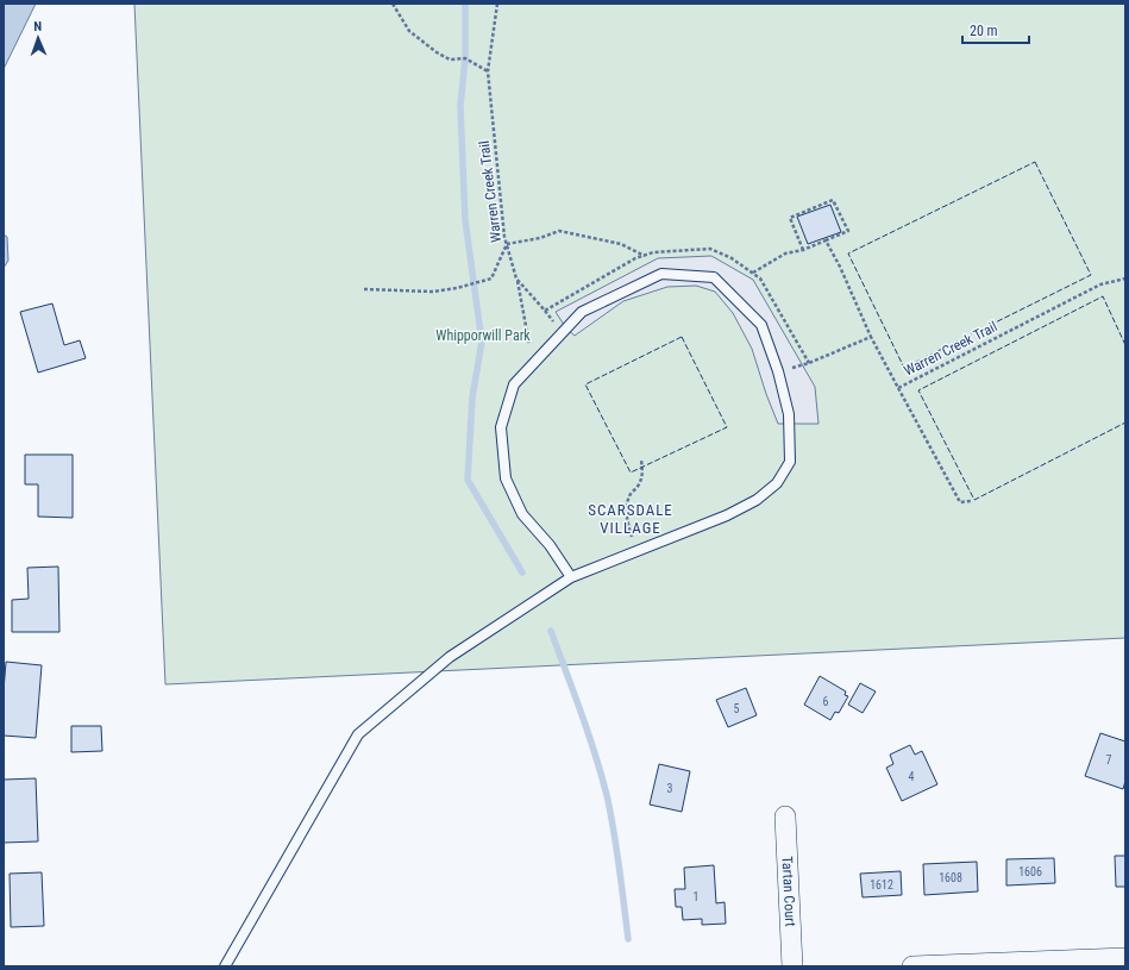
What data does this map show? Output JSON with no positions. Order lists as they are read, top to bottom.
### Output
{
  "streets": {
    "street": ["Tartan Court"],
    "path": ["Warren Creek Trail"]
  },
  "districts": ["SCARSDALE VILLAGE"],
  "parks": ["Whipporwill Park"],
  "house_numbers": [
    "6",
    "5",
    "7",
    "4",
    "3",
    "1606",
    "1608",
    "1612",
    "1"
  ],
  "scale_bar": "20 m",
  "north": "top"
}
